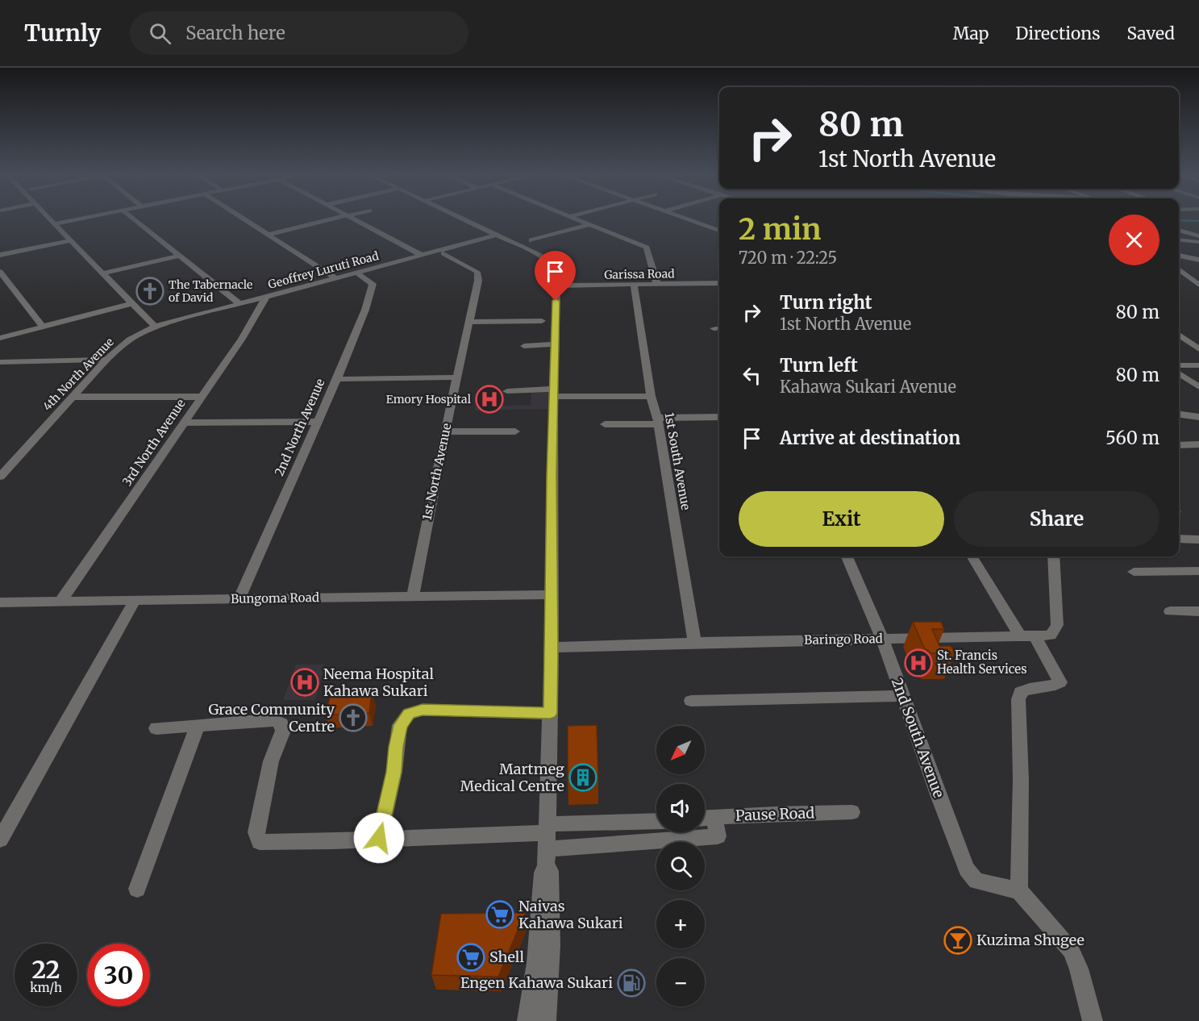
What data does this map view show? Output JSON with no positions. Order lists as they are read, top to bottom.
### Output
{
  "streets": {
    "street": [
      "Geoffrey Luruti Road",
      "Garissa Road",
      "4th North Avenue",
      "2nd North Avenue",
      "3rd North Avenue",
      "1st South Avenue",
      "1st North Avenue",
      "Bungoma Road",
      "Baringo Road",
      "2nd South Avenue",
      "Pause Road"
    ]
  },
  "crossings": [
    ["Geoffrey Luruti Road", "4th North Avenue"],
    ["Geoffrey Luruti Road", "2nd North Avenue"],
    ["Geoffrey Luruti Road", "3rd North Avenue"],
    ["Geoffrey Luruti Road", "1st North Avenue"],
    ["Garissa Road", "1st South Avenue"],
    ["2nd North Avenue", "Bungoma Road"],
    ["3rd North Avenue", "Bungoma Road"],
    ["1st South Avenue", "Baringo Road"],
    ["1st North Avenue", "Bungoma Road"],
    ["Baringo Road", "2nd South Avenue"]
  ],
  "places": {
    "church": ["The Tabernacle of David", "Grace Community Centre"],
    "hospital": ["Emory Hospital", "St. Francis Health Services", "Neema Hospital Kahawa Sukari"],
    "building": ["Martmeg Medical Centre"],
    "supermarket": ["Naivas Kahawa Sukari", "Shell"],
    "bar": ["Kuzima Shugee"],
    "fuel station": ["Engen Kahawa Sukari"]
  },
  "north": "bottom left",
  "page": {
    "header": "Turnly",
    "search": "Search here",
    "nav": ["Map", "Directions", "Saved"],
    "turn": ["80 m", "1st North Avenue"],
    "heading": ["2 min", "720 m · 22:25"],
    "list": [
      {
        "name": "Turn right",
        "note": "1st North Avenue",
        "value": "80 m"
      },
      {
        "name": "Turn left",
        "note": "Kahawa Sukari Avenue",
        "value": "80 m"
      },
      {
        "name": "Arrive at destination",
        "value": "560 m"
      }
    ],
    "buttons": ["Exit", "Share"],
    "map_buttons": ["+", "−"],
    "speed": "22 km/h",
    "limit": "30"
  }
}
